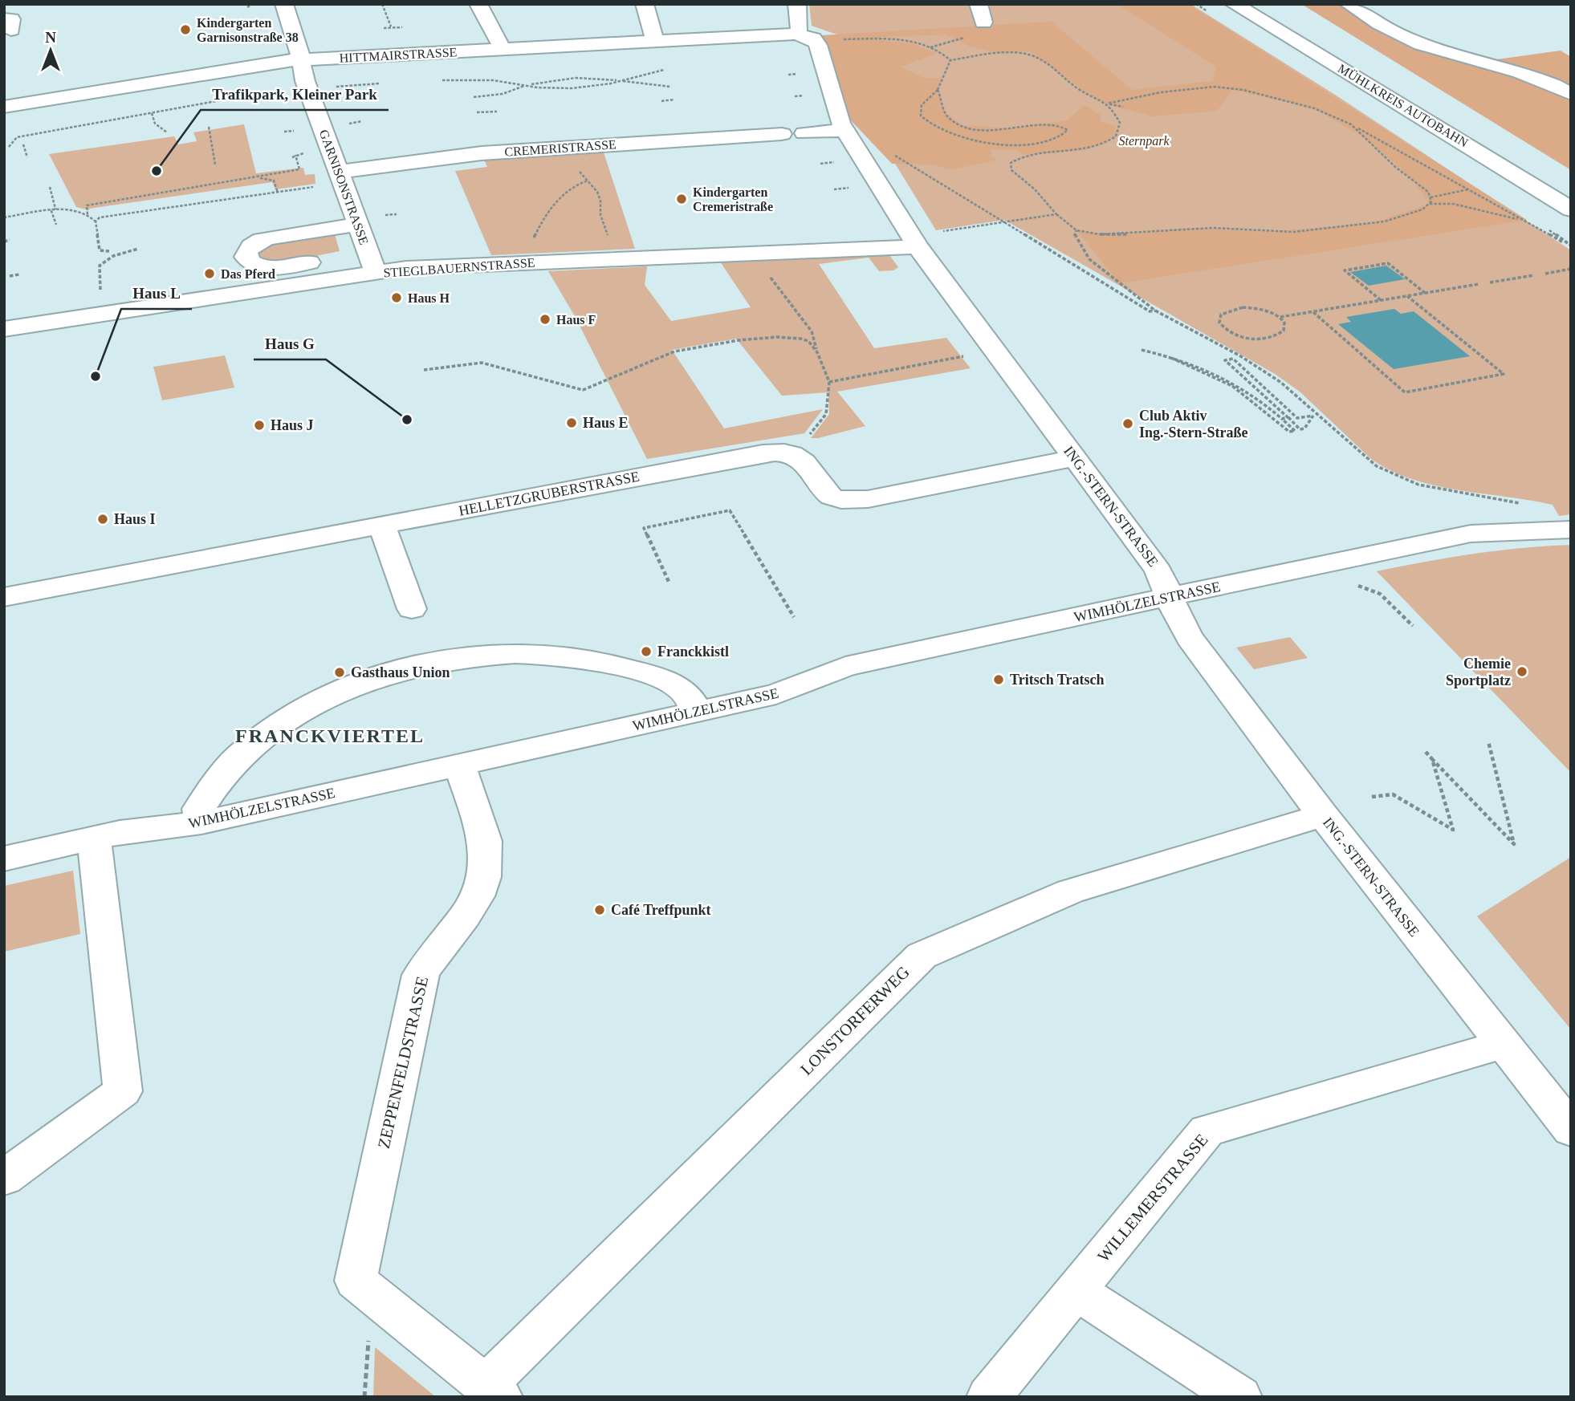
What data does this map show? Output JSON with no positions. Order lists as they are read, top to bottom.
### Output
{
  "streets": {
    "main road": [
      "HITTMAIRSTRASSE",
      "MÜHLKREIS AUTOBAHN",
      "CREMERISTRASSE",
      "GARNISONSTRASSE",
      "STIEGLBAUERNSTRASSE",
      "HELLETZGRUBERSTRASSE",
      "ING.-STERN-STRASSE",
      "WIMHÖLZELSTRASSE",
      "LONSTORFERWEG",
      "ZEPPENFELDSTRASSE",
      "WILLEMERSTRASSE"
    ]
  },
  "crossings": [
    ["HITTMAIRSTRASSE", "GARNISONSTRASSE"],
    ["HITTMAIRSTRASSE", "ING.-STERN-STRASSE"],
    ["CREMERISTRASSE", "GARNISONSTRASSE"],
    ["GARNISONSTRASSE", "STIEGLBAUERNSTRASSE"],
    ["STIEGLBAUERNSTRASSE", "ING.-STERN-STRASSE"],
    ["HELLETZGRUBERSTRASSE", "ING.-STERN-STRASSE"],
    ["ING.-STERN-STRASSE", "WIMHÖLZELSTRASSE"],
    ["ING.-STERN-STRASSE", "LONSTORFERWEG"],
    ["ING.-STERN-STRASSE", "WILLEMERSTRASSE"],
    ["WIMHÖLZELSTRASSE", "ZEPPENFELDSTRASSE"]
  ],
  "districts": ["FRANCKVIERTEL"],
  "parks": ["Sternpark"],
  "places": [
    "Kindergarten Garnisonstraße 38",
    "Trafikpark, Kleiner Park",
    "Kindergarten Cremeristraße",
    "Das Pferd",
    "Haus H",
    "Haus F",
    "Haus L",
    "Haus G",
    "Haus E",
    "Club Aktiv Ing.-Stern-Straße",
    "Haus J",
    "Haus I",
    "Franckkistl",
    "Chemie Sportplatz",
    "Gasthaus Union",
    "Tritsch Tratsch",
    "Café Treffpunkt"
  ],
  "north": "top"
}
